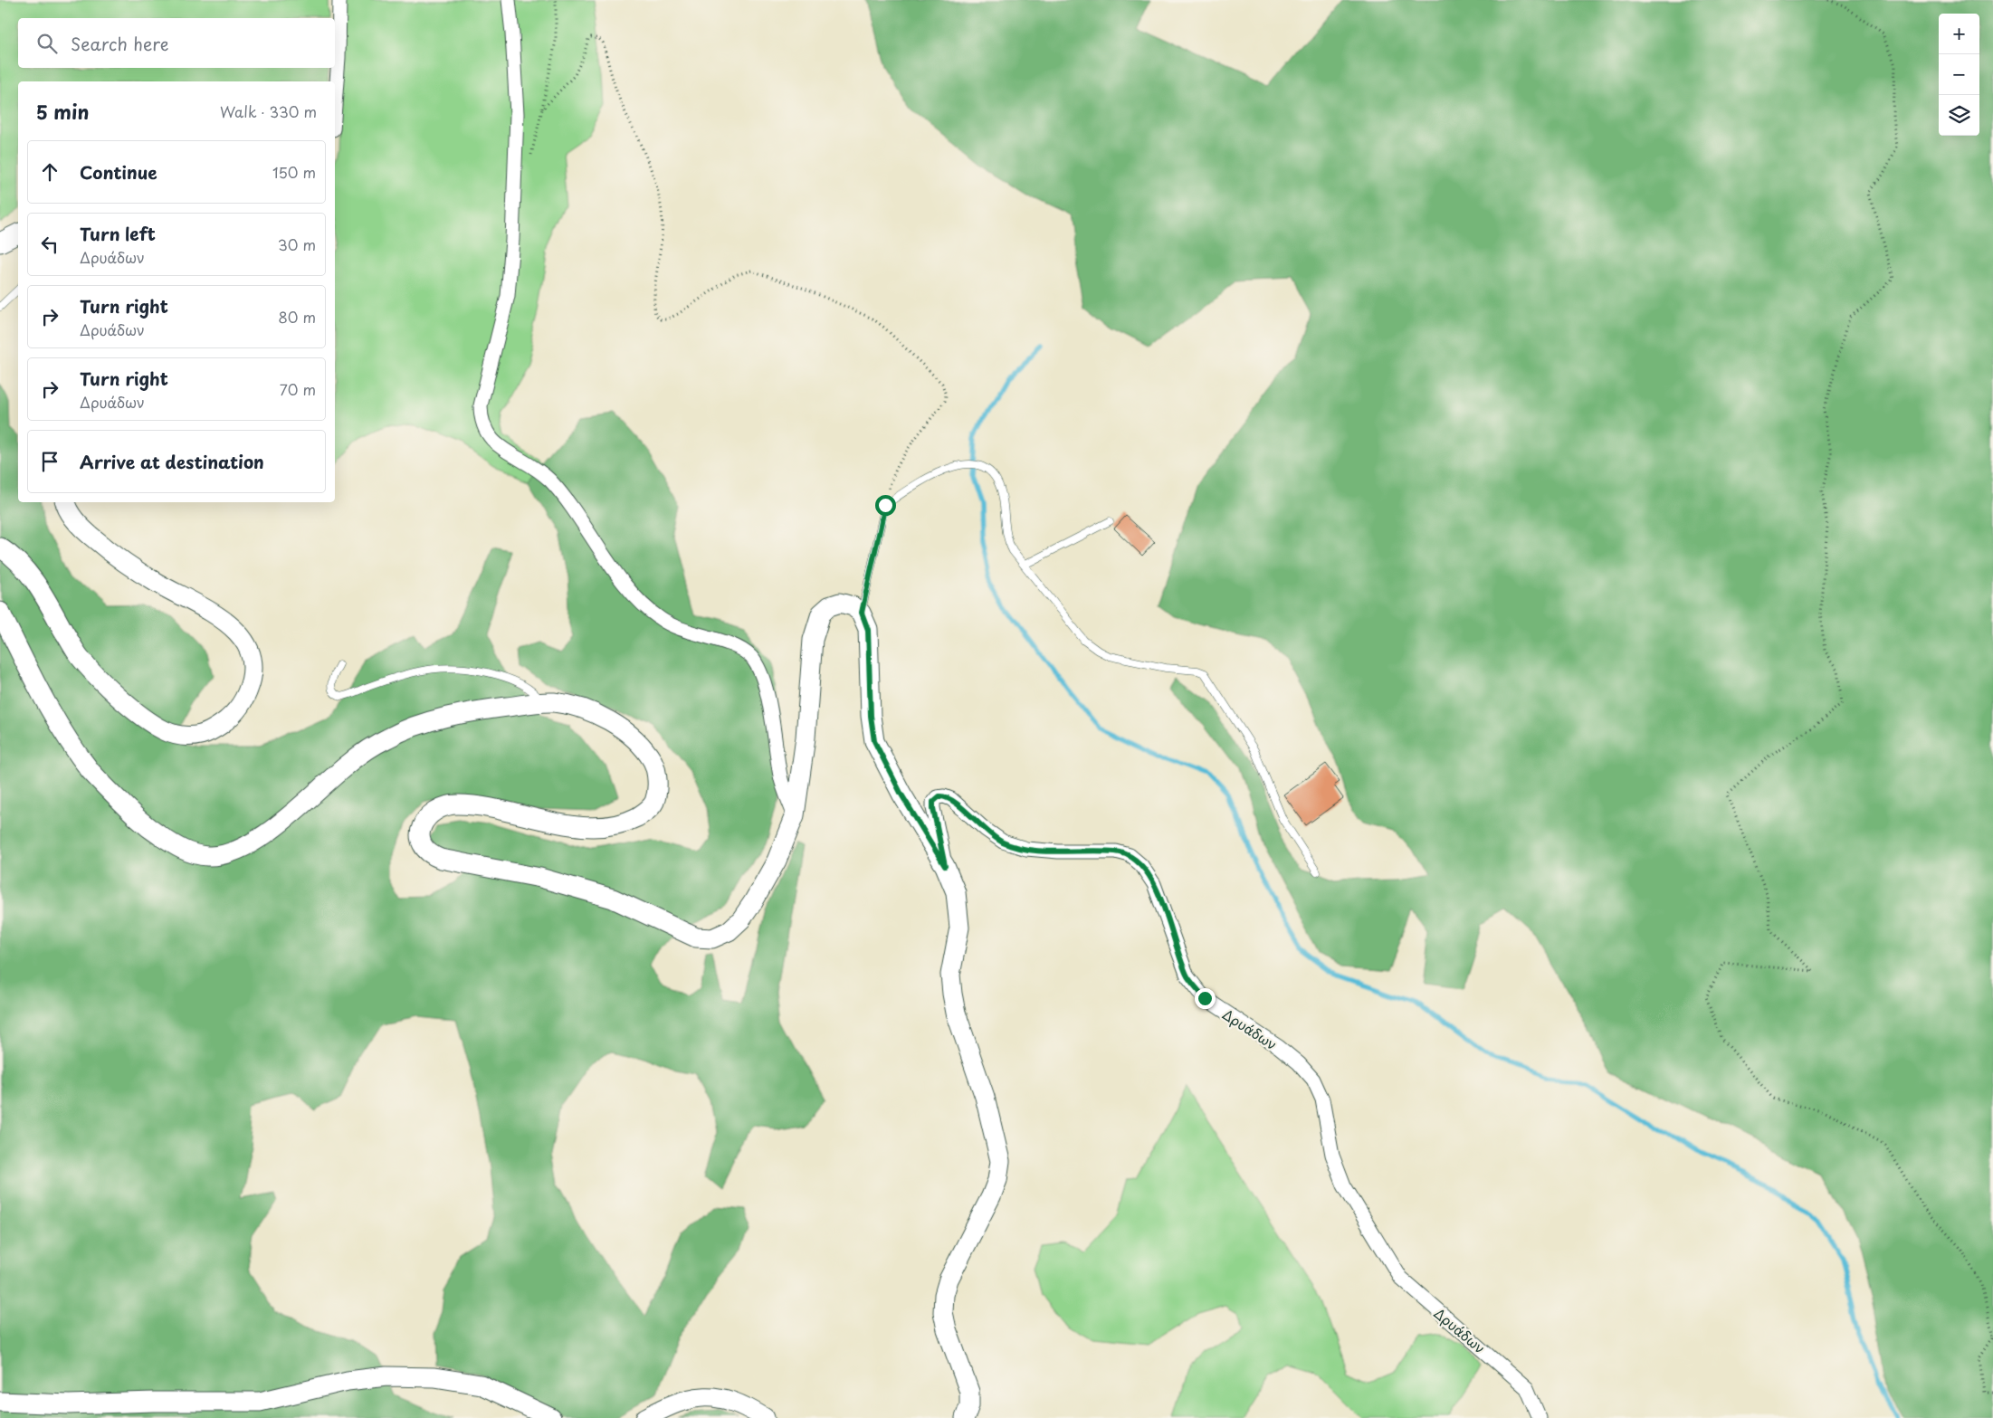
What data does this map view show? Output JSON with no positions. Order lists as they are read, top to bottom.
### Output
{
  "streets": {
    "street": ["Δρυάδων"]
  },
  "page": {
    "map_buttons": ["+", "−"],
    "search": "Search here",
    "heading": ["5 min", "Walk · 330 m"],
    "list": [
      ["Continue", "150 m"],
      ["Turn left", "Δρυάδων", "30 m"],
      ["Turn right", "Δρυάδων", "80 m"],
      ["Turn right", "Δρυάδων", "70 m"],
      "Arrive at destination"
    ]
  }
}
